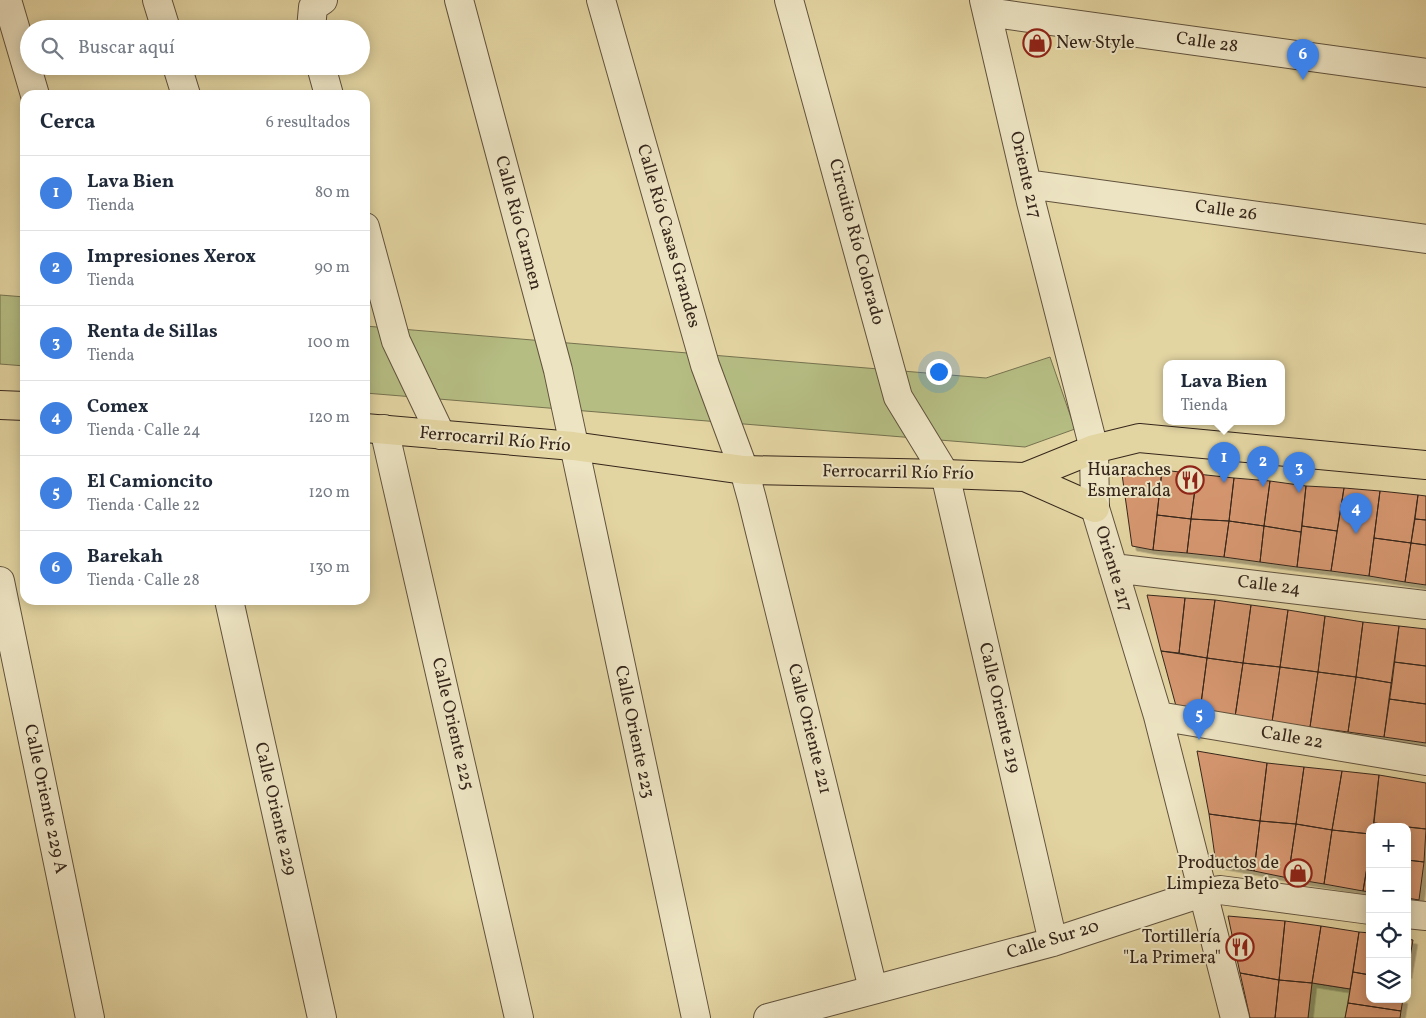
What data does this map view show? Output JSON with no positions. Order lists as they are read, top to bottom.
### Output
{
  "streets": {
    "main road": ["Ferrocarril Río Frío"],
    "street": [
      "Calle 28",
      "Oriente 217",
      "Calle 26",
      "Calle Río Carmen",
      "Calle Río Casas Grandes",
      "Circuito Río Colorado",
      "Calle 24",
      "Calle Oriente 219",
      "Calle Oriente 225",
      "Calle Oriente 221",
      "Calle Oriente 223",
      "Calle 22",
      "Calle Oriente 229 A",
      "Calle Oriente 229",
      "Calle Sur 20"
    ]
  },
  "crossings": [
    ["Calle 28", "Oriente 217"],
    ["Oriente 217", "Calle 26"],
    ["Oriente 217", "Ferrocarril Río Frío"],
    ["Oriente 217", "Calle 24"],
    ["Oriente 217", "Calle 22"],
    ["Oriente 217", "Calle Sur 20"],
    ["Calle Río Carmen", "Ferrocarril Río Frío"],
    ["Calle Río Carmen", "Calle Oriente 223"],
    ["Calle Río Casas Grandes", "Ferrocarril Río Frío"],
    ["Calle Río Casas Grandes", "Calle Oriente 221"],
    ["Circuito Río Colorado", "Ferrocarril Río Frío"],
    ["Circuito Río Colorado", "Calle Oriente 219"],
    ["Ferrocarril Río Frío", "Calle Oriente 219"],
    ["Ferrocarril Río Frío", "Calle Oriente 225"],
    ["Ferrocarril Río Frío", "Calle Oriente 221"],
    ["Ferrocarril Río Frío", "Calle Oriente 223"],
    ["Calle Oriente 219", "Calle Sur 20"],
    ["Calle Oriente 221", "Calle Sur 20"]
  ],
  "places": {
    "shop": ["New Style", "Productos de Limpieza Beto"],
    "restaurant": ["Huaraches Esmeralda", "Tortillería \"La Primera\""]
  },
  "page": {
    "search": "Buscar aquí",
    "pins": [
      "6",
      "1",
      "2",
      "3",
      "4",
      "5"
    ],
    "heading": ["Cerca", "6 resultados"],
    "list": [
      {
        "mark": "1",
        "name": "Lava Bien",
        "note": "Tienda",
        "value": "80 m"
      },
      {
        "mark": "2",
        "name": "Impresiones Xerox",
        "note": "Tienda",
        "value": "90 m"
      },
      {
        "mark": "3",
        "name": "Renta de Sillas",
        "note": "Tienda",
        "value": "100 m"
      },
      {
        "mark": "4",
        "name": "Comex",
        "note": "Tienda · Calle 24",
        "value": "120 m"
      },
      {
        "mark": "5",
        "name": "El Camioncito",
        "note": "Tienda · Calle 22",
        "value": "120 m"
      },
      {
        "mark": "6",
        "name": "Barekah",
        "note": "Tienda · Calle 28",
        "value": "130 m"
      }
    ],
    "popup": ["Lava Bien", "Tienda"],
    "map_buttons": ["+", "−"]
  }
}
